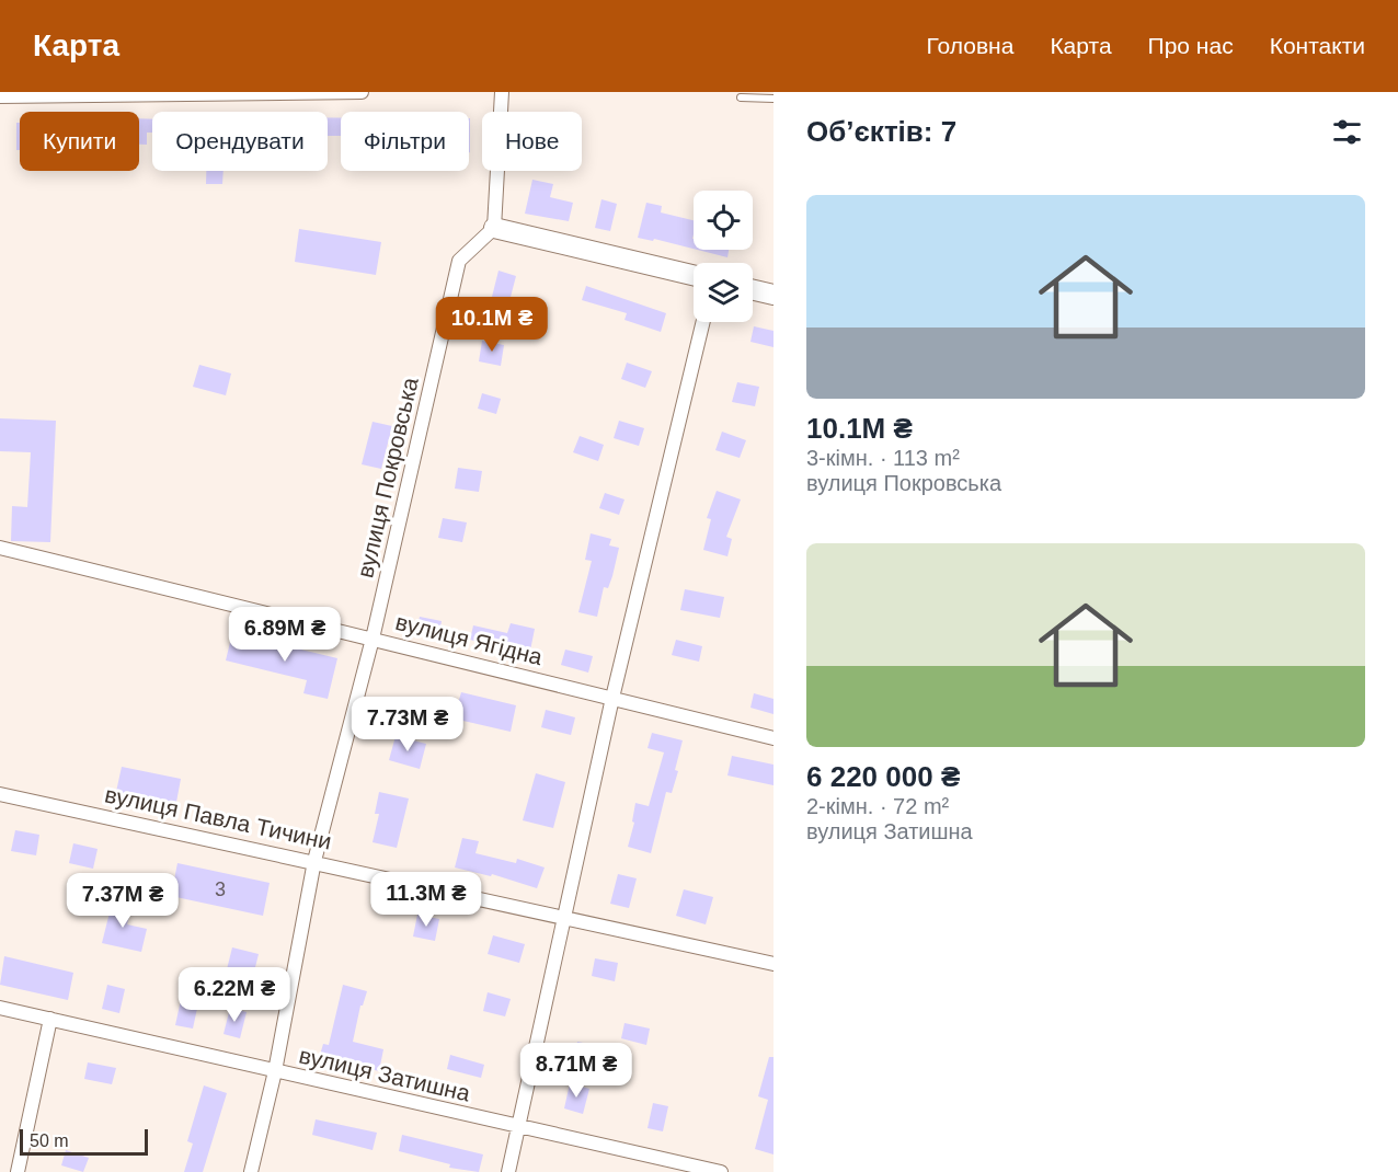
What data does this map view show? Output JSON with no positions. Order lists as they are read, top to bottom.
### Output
{
  "streets": {
    "street": [
      "вулиця Покровська",
      "вулиця Ягідна",
      "вулиця Павла Тичини",
      "вулиця Затишна"
    ]
  },
  "crossings": [
    ["вулиця Покровська", "вулиця Ягідна"],
    ["вулиця Покровська", "вулиця Павла Тичини"],
    ["вулиця Покровська", "вулиця Затишна"]
  ],
  "house_numbers": ["3"],
  "scale_bar": "50 m",
  "page": {
    "header": "Карта",
    "nav": [
      "Головна",
      "Карта",
      "Про нас",
      "Контакти"
    ],
    "heading": "Об’єктів: 7",
    "chip": [
      "Купити",
      "Орендувати",
      "Фільтри",
      "Нове"
    ],
    "list": [
      {
        "name": "10.1M ₴",
        "note": "3-кімн. · 113 m² · вулиця Покровська"
      },
      {
        "name": "6 220 000 ₴",
        "note": "2-кімн. · 72 m² · вулиця Затишна"
      }
    ],
    "price": [
      "10.1M ₴",
      "6.89M ₴",
      "7.73M ₴",
      "11.3M ₴",
      "7.37M ₴",
      "6.22M ₴",
      "8.71M ₴"
    ],
    "scale": "50 m"
  }
}
